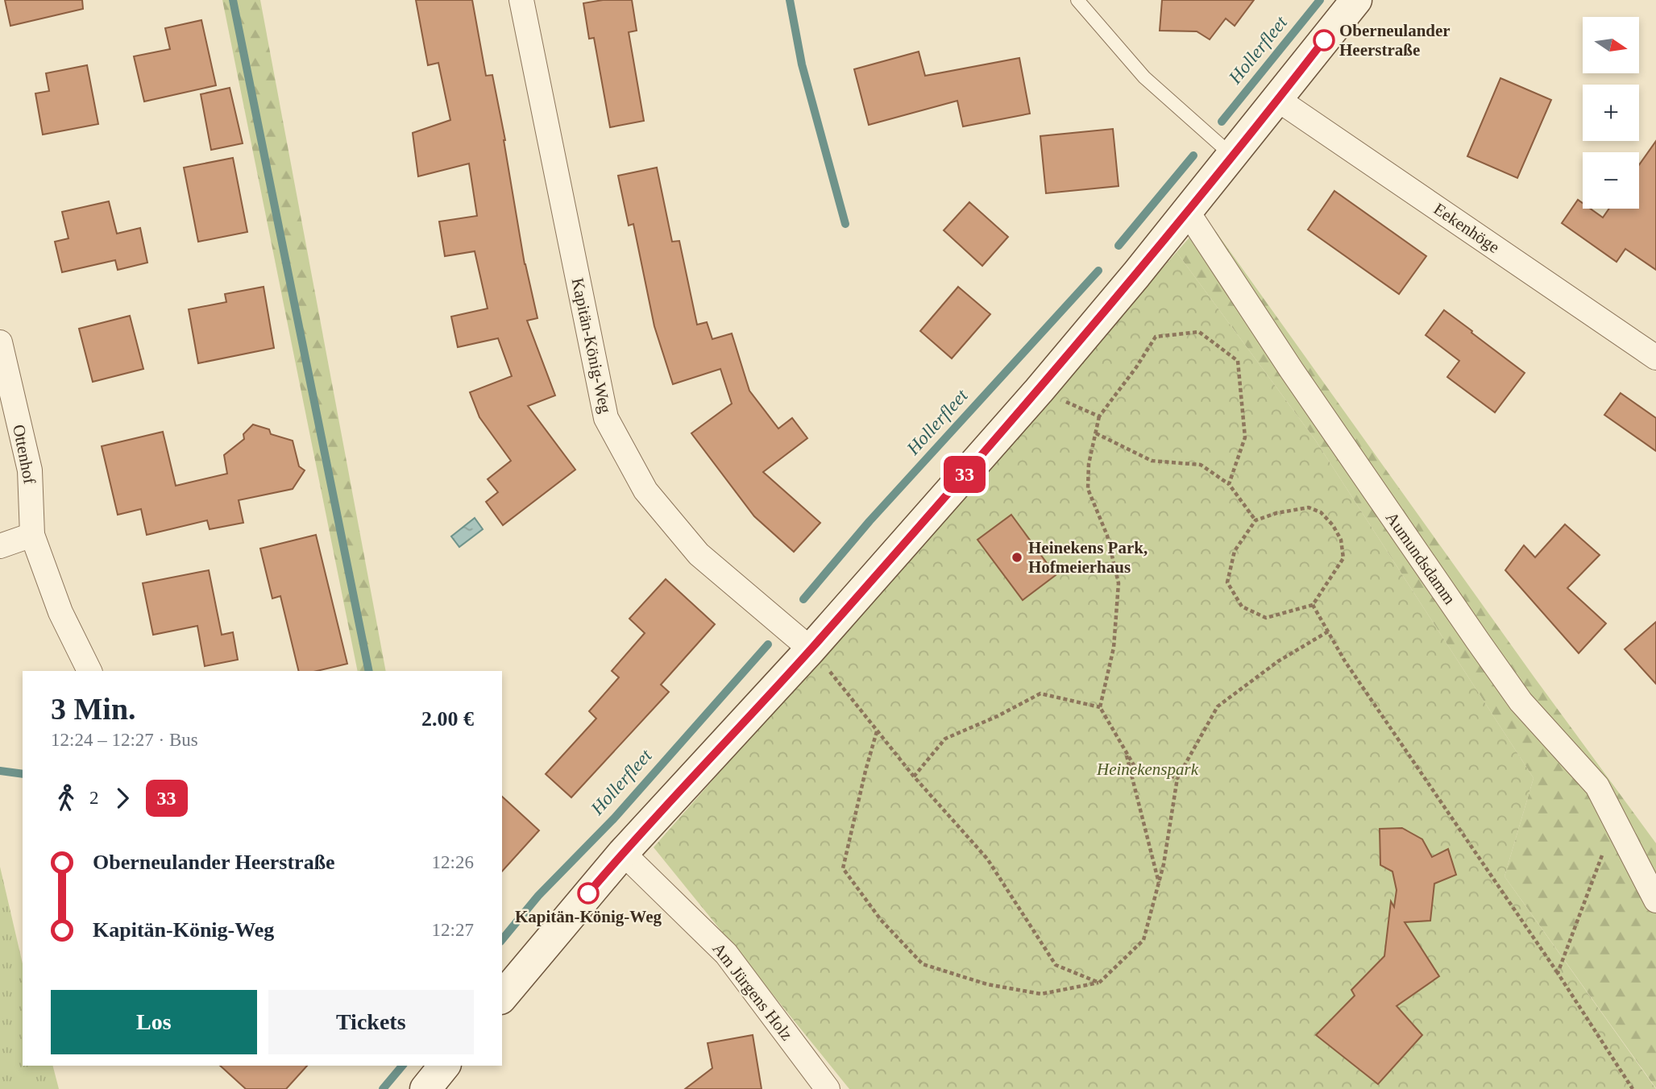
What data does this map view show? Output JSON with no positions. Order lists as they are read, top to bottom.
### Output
{
  "streets": {
    "street": [
      "Eekenhöge",
      "Kapitän-König-Weg",
      "Ottenhof",
      "Aumundsdamm",
      "Am Jürgens Holz"
    ]
  },
  "water": ["Hollerfleet"],
  "parks": ["Heinekenspark"],
  "places": ["Oberneulander Heerstraße", "Heinekens Park, Hofmeierhaus", "Kapitän-König-Weg"],
  "lines": ["bus line 33"],
  "north": "right",
  "page": {
    "on_map": "33",
    "map_buttons": ["+", "−"],
    "heading": ["3 Min.", "12:24 – 12:27 · Bus", "2.00 €"],
    "legs": ["2", "33"],
    "list": [
      {
        "name": "Oberneulander Heerstraße",
        "value": "12:26"
      },
      {
        "name": "Kapitän-König-Weg",
        "value": "12:27"
      }
    ],
    "buttons": ["Los", "Tickets"]
  }
}
